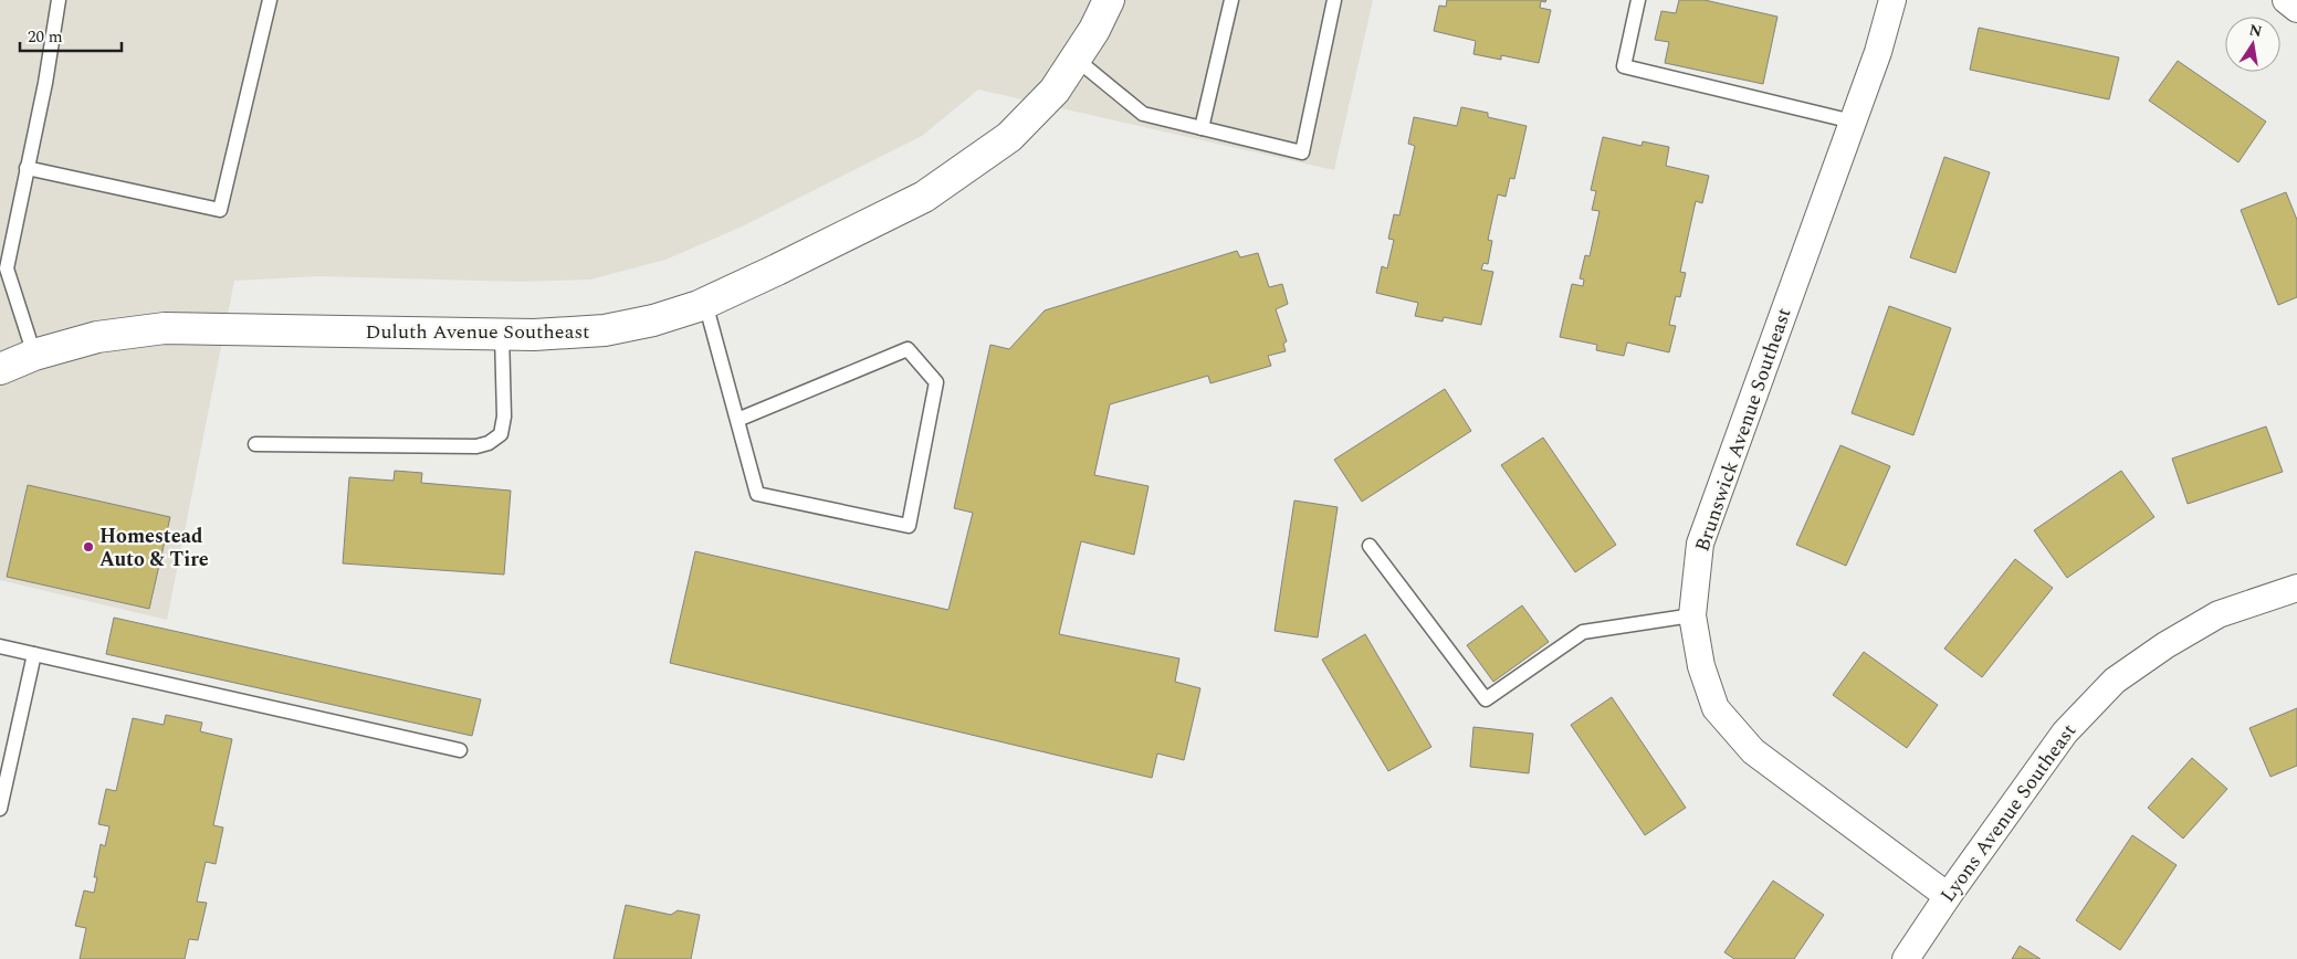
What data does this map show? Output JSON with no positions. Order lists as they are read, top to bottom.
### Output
{
  "streets": {
    "street": ["Duluth Avenue Southeast", "Brunswick Avenue Southeast", "Lyons Avenue Southeast"]
  },
  "crossings": [
    ["Brunswick Avenue Southeast", "Lyons Avenue Southeast"]
  ],
  "places": ["Homestead Auto & Tire"],
  "scale_bar": "20 m",
  "north": "top"
}
